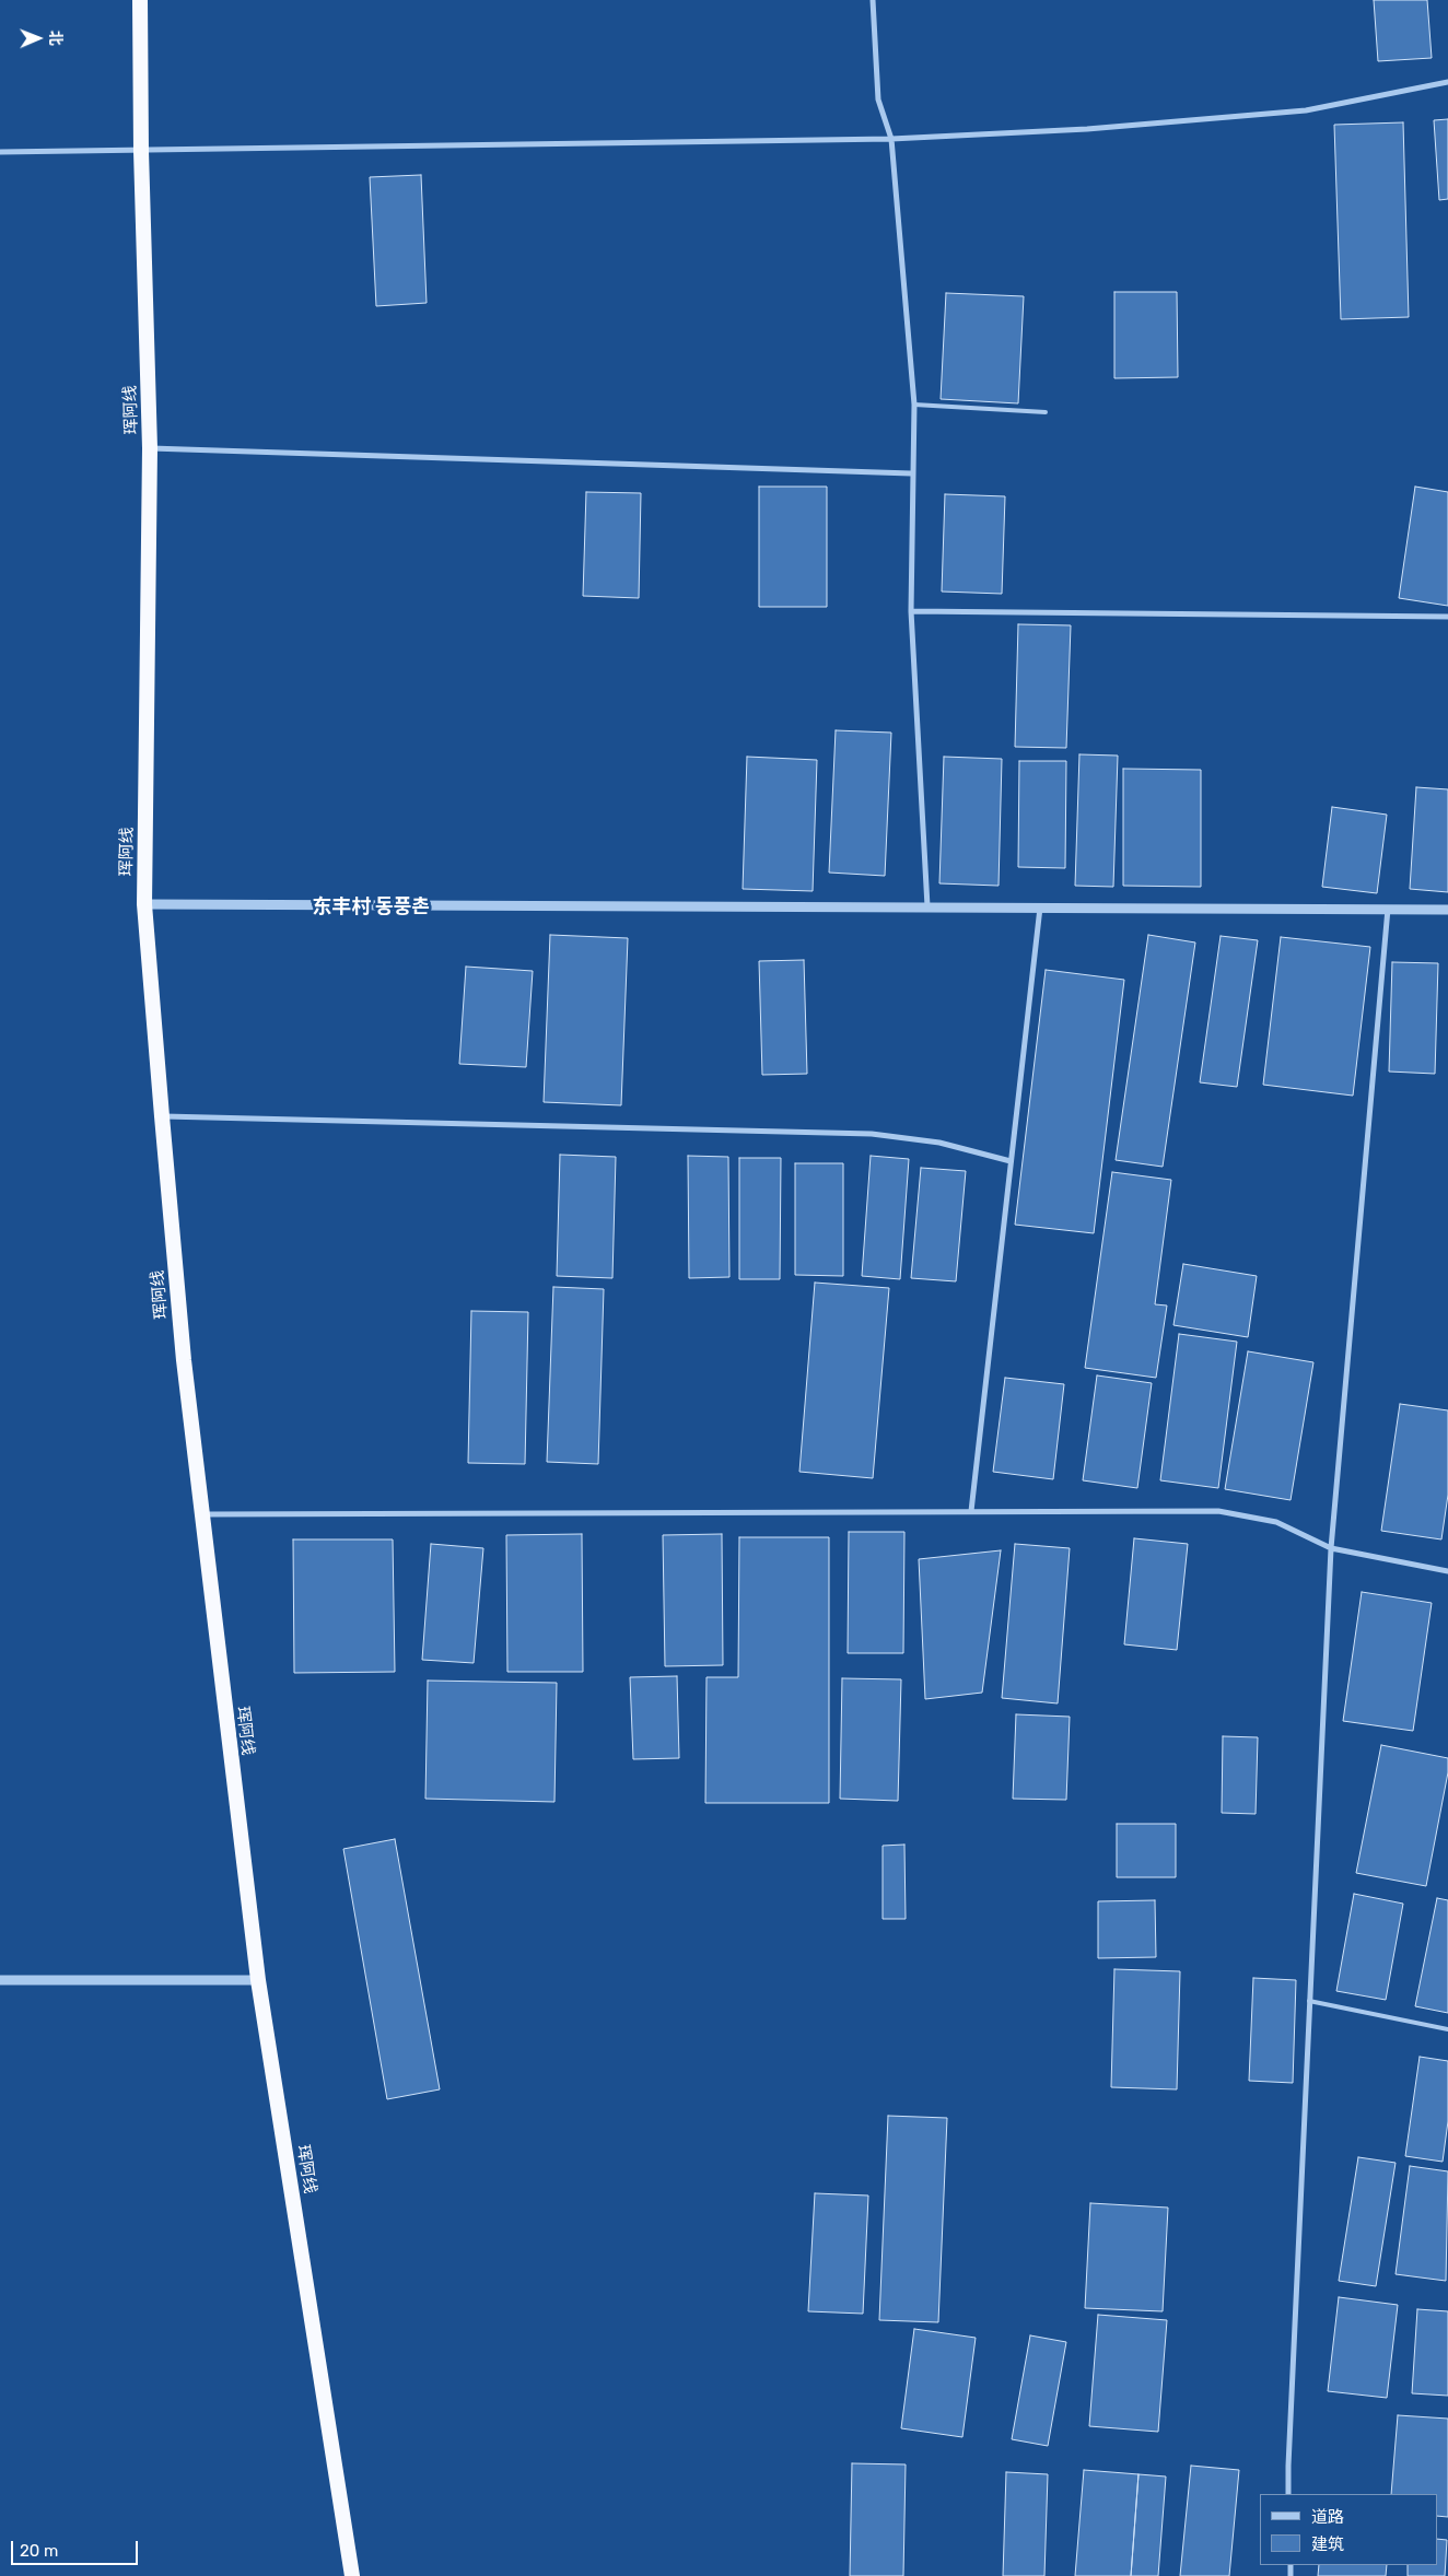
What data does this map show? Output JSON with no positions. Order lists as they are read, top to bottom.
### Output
{
  "streets": {
    "highway": ["珲阿线"]
  },
  "districts": ["东丰村 동풍촌"],
  "legend": ["道路", "建筑"],
  "scale_bar": "20 m",
  "north": "right"
}
